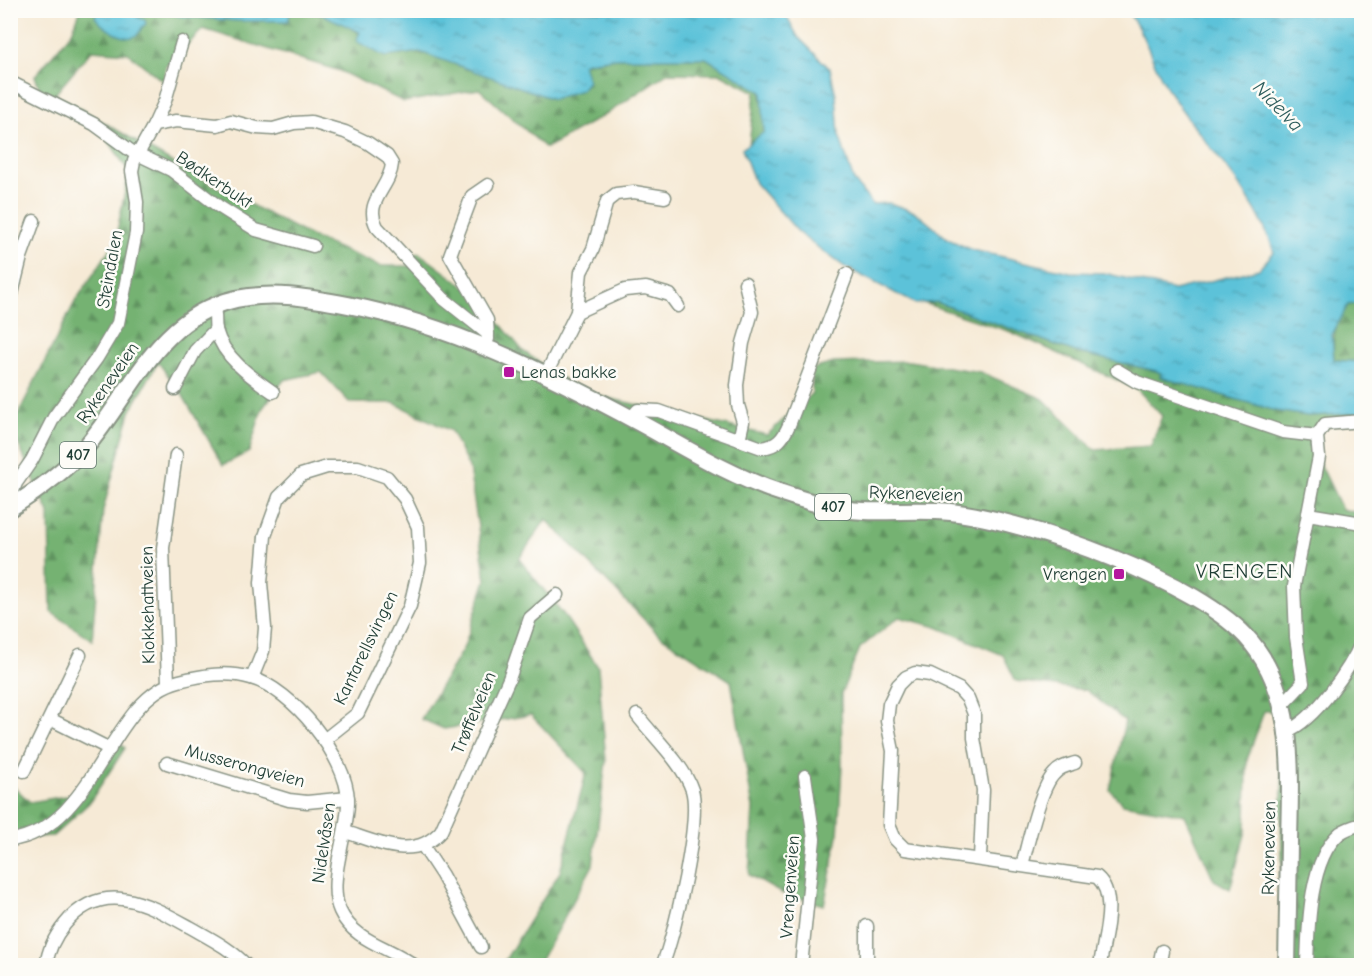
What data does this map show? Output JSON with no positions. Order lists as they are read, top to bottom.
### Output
{
  "streets": {
    "main road": ["Rykeneveien", "407"],
    "street": [
      "Bødkerbukt",
      "Steindalen",
      "Klokkehattveien",
      "Kantarellsvingen",
      "Trøffelveien",
      "Musserongveien",
      "Nidelvåsen",
      "Vrengenveien"
    ]
  },
  "crossings": [
    ["Bødkerbukt", "Steindalen"],
    ["Bødkerbukt", "Rykeneveien"],
    ["Steindalen", "Rykeneveien"],
    ["Klokkehattveien", "Nidelvåsen"],
    ["Kantarellsvingen", "Nidelvåsen"],
    ["Musserongveien", "Nidelvåsen"]
  ],
  "districts": ["VRENGEN"],
  "water": ["Nidelva"],
  "places": {
    "transit": ["Lenas bakke", "Vrengen"]
  }
}
